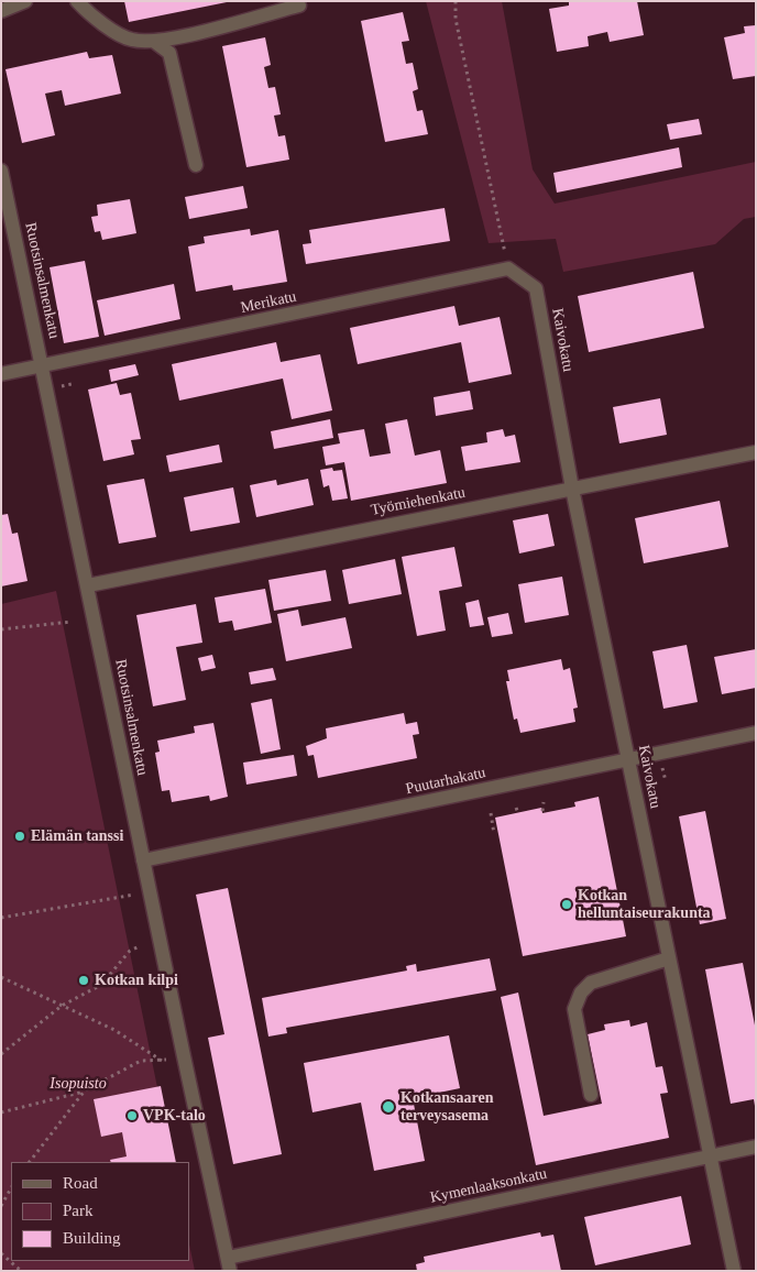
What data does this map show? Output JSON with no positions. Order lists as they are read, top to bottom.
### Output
{
  "streets": {
    "street": [
      "Ruotsinsalmenkatu",
      "Merikatu",
      "Kaivokatu",
      "Työmiehenkatu",
      "Puutarhakatu",
      "Kymenlaaksonkatu"
    ]
  },
  "crossings": [
    ["Ruotsinsalmenkatu", "Merikatu"],
    ["Ruotsinsalmenkatu", "Työmiehenkatu"],
    ["Ruotsinsalmenkatu", "Puutarhakatu"],
    ["Ruotsinsalmenkatu", "Kymenlaaksonkatu"],
    ["Merikatu", "Kaivokatu"],
    ["Kaivokatu", "Työmiehenkatu"],
    ["Kaivokatu", "Puutarhakatu"],
    ["Kaivokatu", "Kymenlaaksonkatu"]
  ],
  "parks": ["Isopuisto"],
  "places": [
    "Elämän tanssi",
    "Kotkan helluntaiseurakunta",
    "Kotkan kilpi",
    "Kotkansaaren terveysasema",
    "VPK-talo"
  ],
  "legend": ["Road", "Park", "Building"]
}
